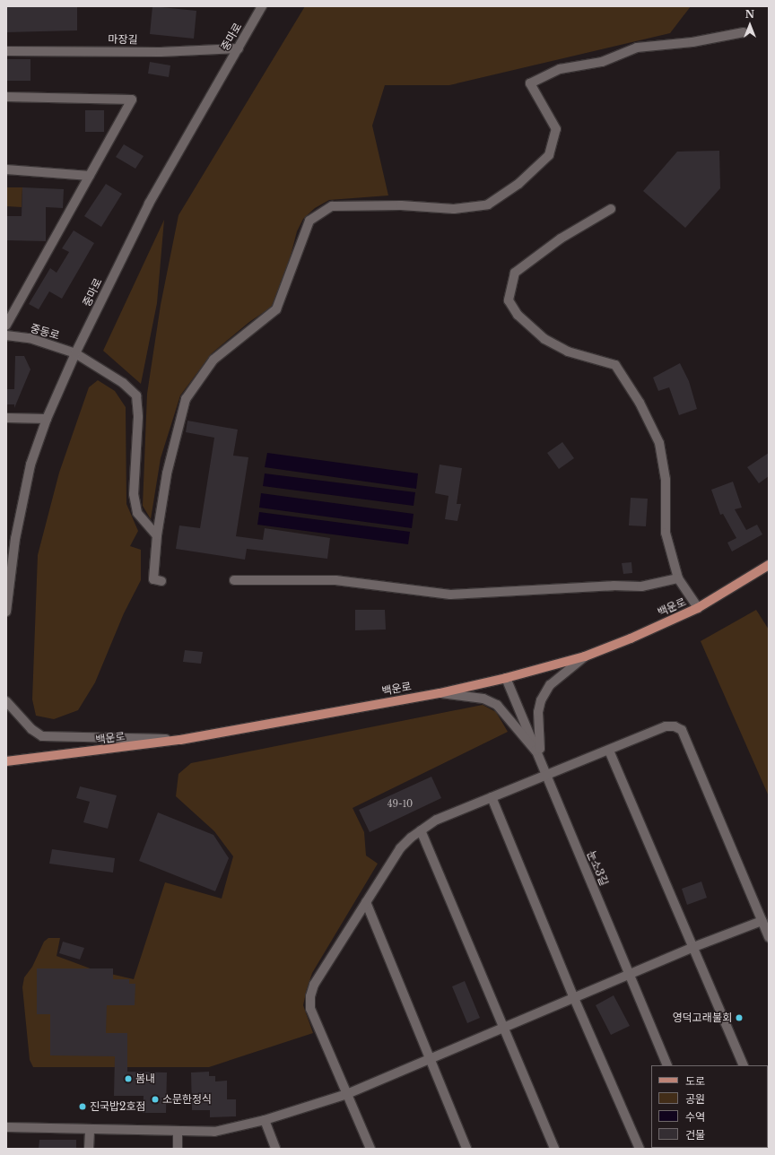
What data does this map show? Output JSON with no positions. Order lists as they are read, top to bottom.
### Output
{
  "streets": {
    "main road": ["백운로"],
    "street": [
      "중마로",
      "마장길",
      "중동로",
      "눈소3길"
    ]
  },
  "crossings": [
    ["중마로", "마장길"],
    ["중마로", "중동로"],
    ["백운로", "눈소3길"]
  ],
  "places": [
    "영덕고래불회",
    "봄내",
    "소문한정식",
    "진국밥2호점"
  ],
  "house_numbers": ["49-10"],
  "legend": [
    "도로",
    "공원",
    "수역",
    "건물"
  ],
  "north": "top"
}
